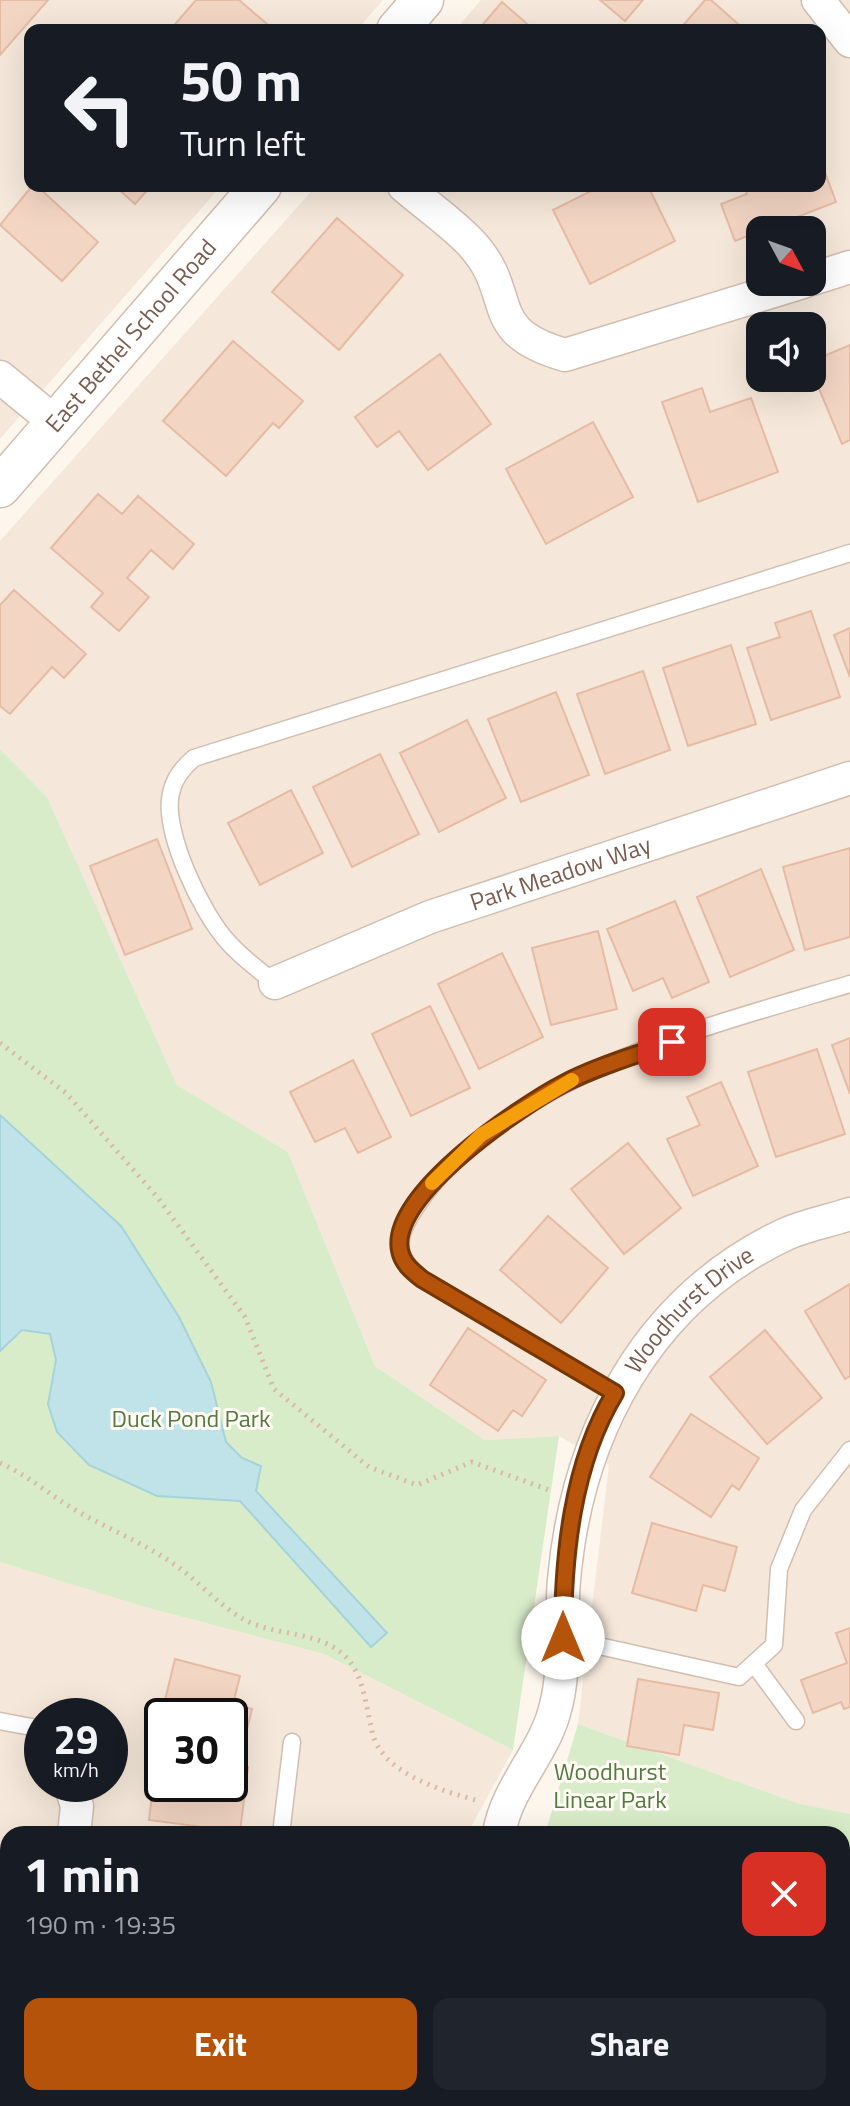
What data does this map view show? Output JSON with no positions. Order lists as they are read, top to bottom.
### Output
{
  "streets": {
    "street": ["East Bethel School Road", "Park Meadow Way", "Woodhurst Drive"]
  },
  "parks": ["Duck Pond Park", "Woodhurst Linear Park"],
  "north": "bottom right",
  "page": {
    "turn": ["50 m", "Turn left"],
    "speed": "29 km/h",
    "limit": "30",
    "heading": ["1 min", "190 m · 19:35"],
    "buttons": ["Exit", "Share"]
  }
}
